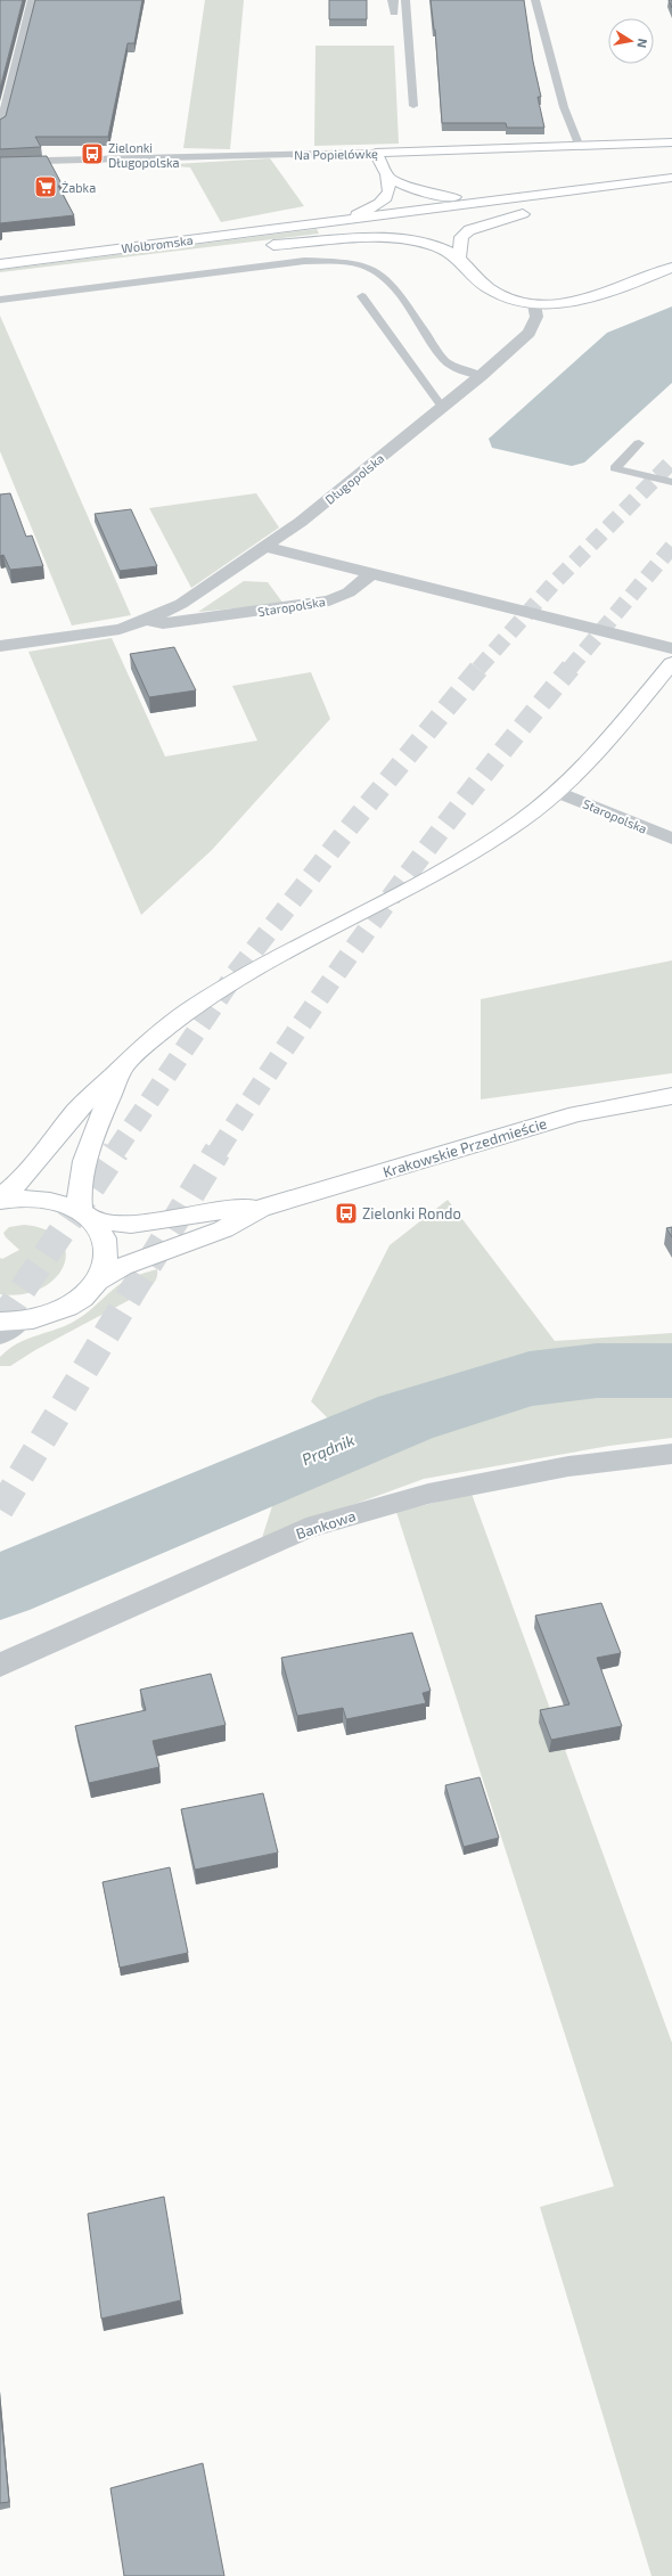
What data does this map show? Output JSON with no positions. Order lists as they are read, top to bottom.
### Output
{
  "streets": {
    "main road": ["Na Popielówkę", "Wolbromska", "Krakowskie Przedmieście"],
    "street": ["Długopolska", "Staropolska", "Bankowa"]
  },
  "crossings": [
    ["Długopolska", "Staropolska"]
  ],
  "water": ["Prądnik"],
  "places": {
    "bus stop": ["Zielonki Długopolska", "Zielonki Rondo"],
    "supermarket": ["Żabka"]
  },
  "north": "right"
}
